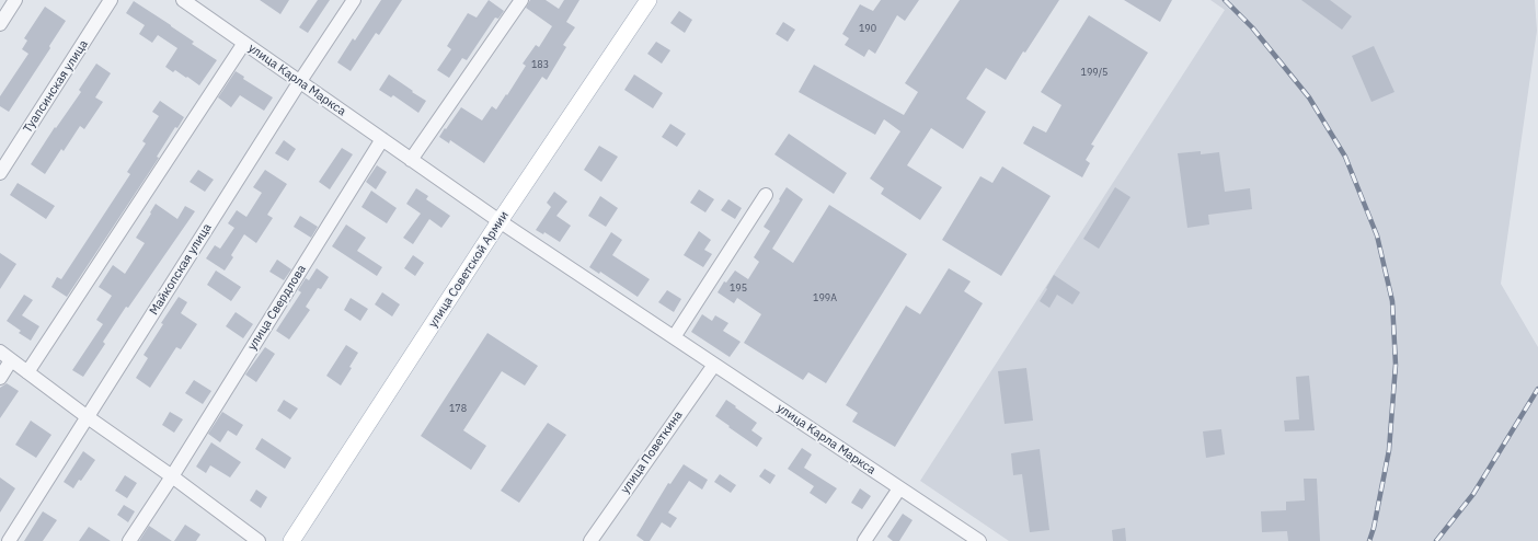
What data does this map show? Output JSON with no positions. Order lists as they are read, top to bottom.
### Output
{
  "streets": {
    "main road": ["улица Советской Армии"],
    "street": [
      "улица Карла Маркса",
      "Туапсинская улица",
      "Майкопская улица",
      "улица Свердлова",
      "улица Поветкина"
    ]
  },
  "crossings": [
    ["улица Карла Маркса", "Майкопская улица"],
    ["улица Карла Маркса", "улица Советской Армии"],
    ["улица Карла Маркса", "улица Свердлова"],
    ["улица Карла Маркса", "улица Поветкина"]
  ],
  "house_numbers": [
    "190",
    "183",
    "199/5",
    "195",
    "199А",
    "178"
  ]
}
